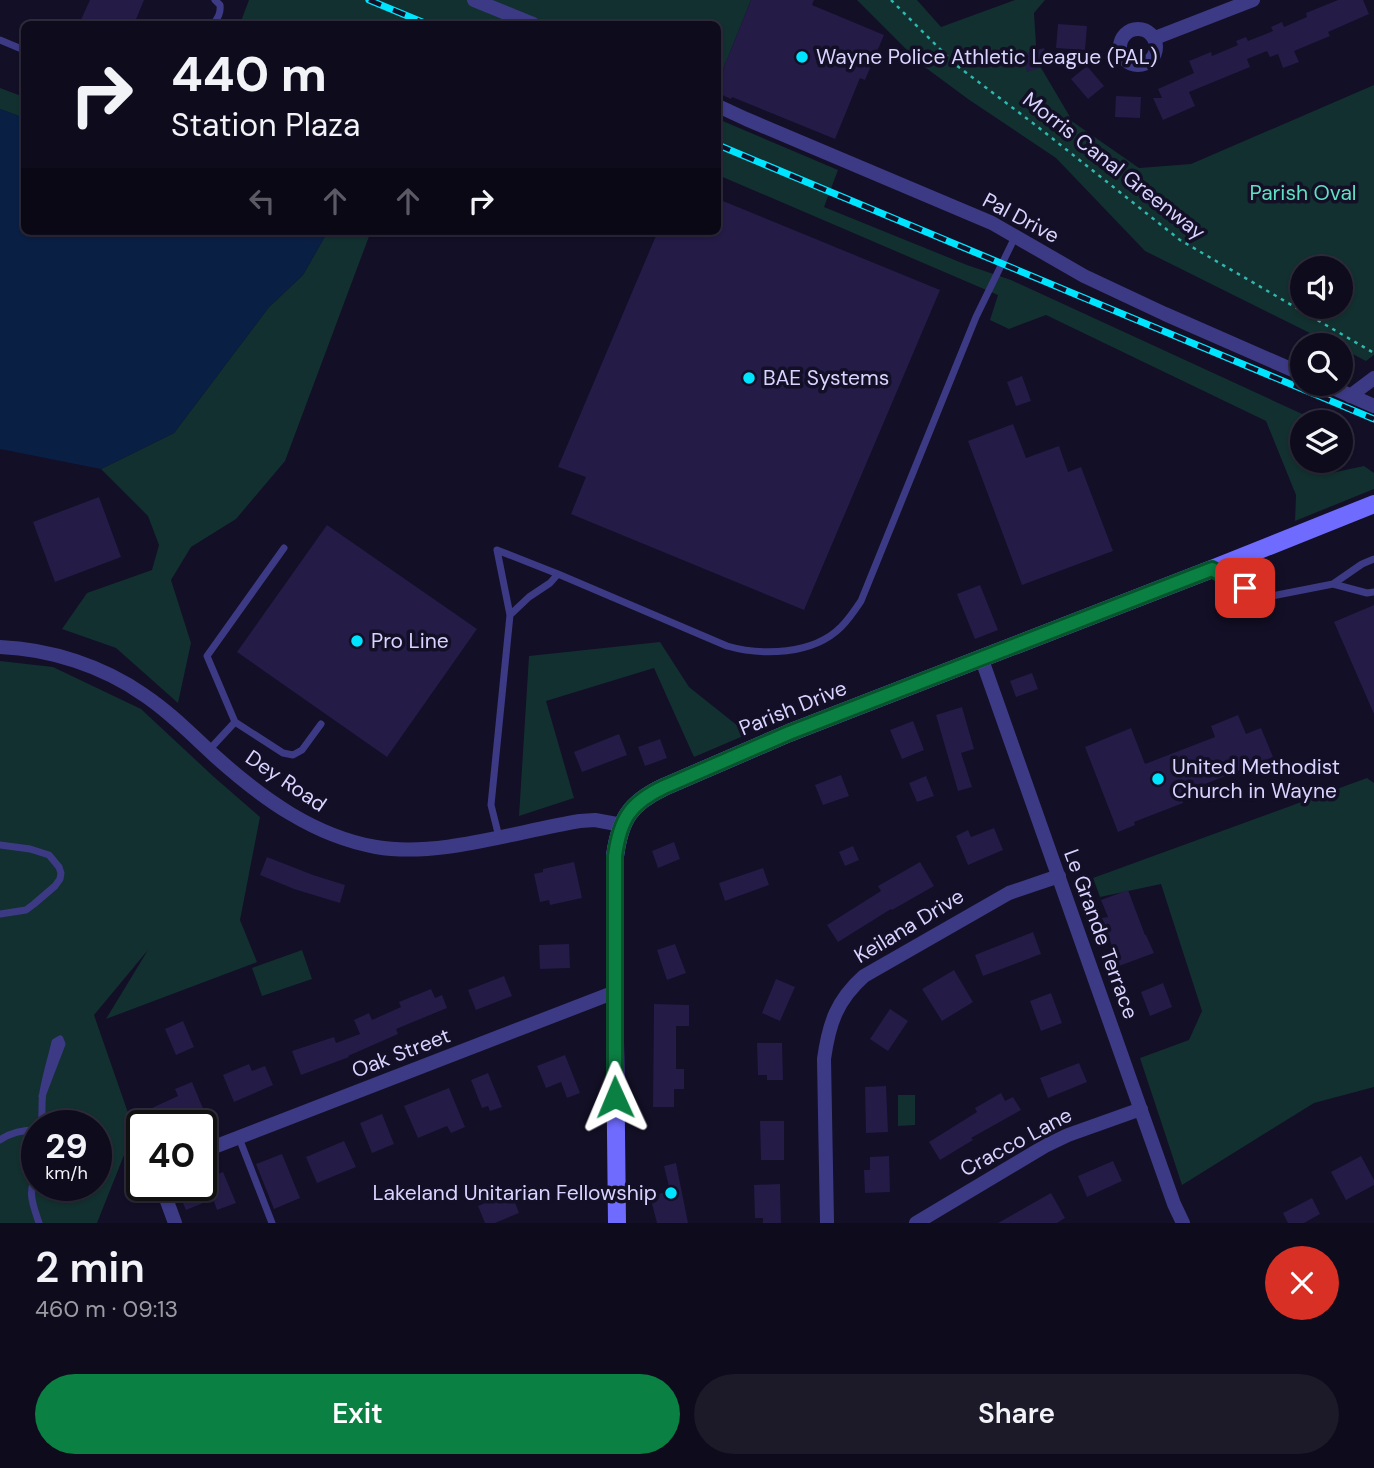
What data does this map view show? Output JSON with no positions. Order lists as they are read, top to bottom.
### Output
{
  "streets": {
    "street": [
      "Pal Drive",
      "Parish Drive",
      "Dey Road",
      "Keilana Drive",
      "Le Grande Terrace",
      "Oak Street",
      "Cracco Lane"
    ],
    "path": ["Morris Canal Greenway"]
  },
  "crossings": [
    ["Parish Drive", "Dey Road"],
    ["Parish Drive", "Le Grande Terrace"],
    ["Parish Drive", "Oak Street"],
    ["Keilana Drive", "Le Grande Terrace"],
    ["Le Grande Terrace", "Cracco Lane"]
  ],
  "parks": ["Parish Oval"],
  "places": [
    "Wayne Police Athletic League (PAL)",
    "BAE Systems",
    "Pro Line",
    "United Methodist Church in Wayne",
    "Lakeland Unitarian Fellowship"
  ],
  "page": {
    "turn": ["440 m", "Station Plaza"],
    "speed": "29 km/h",
    "limit": "40",
    "heading": ["2 min", "460 m · 09:13"],
    "buttons": ["Exit", "Share"]
  }
}
